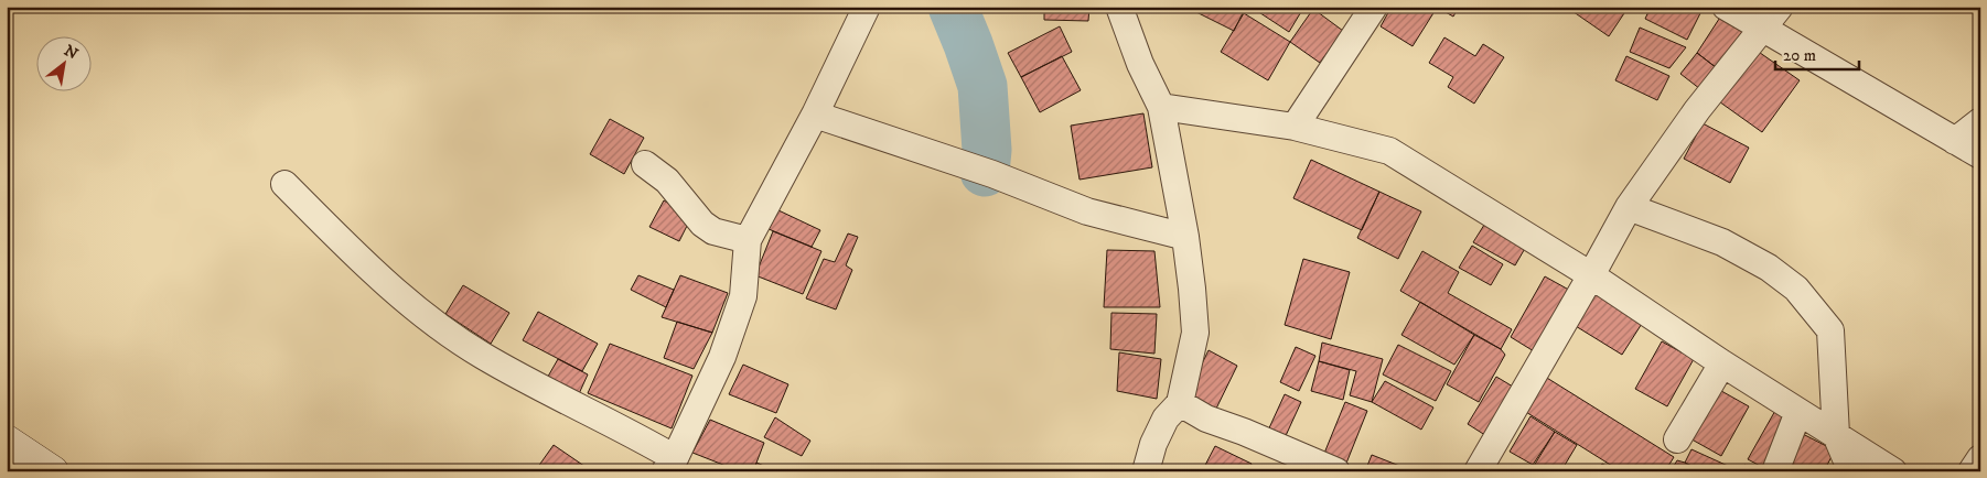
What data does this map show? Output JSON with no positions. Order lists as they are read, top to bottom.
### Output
{
  "scale_bar": "20 m",
  "north": "top right"
}
